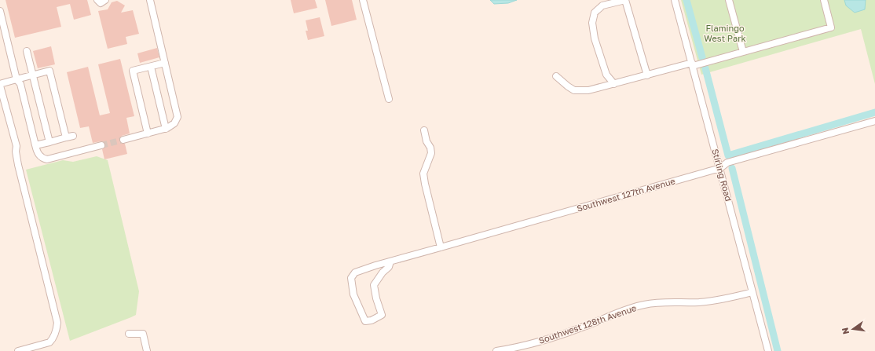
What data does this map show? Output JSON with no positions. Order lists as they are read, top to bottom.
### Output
{
  "streets": {
    "street": ["Stirling Road", "Southwest 127th Avenue", "Southwest 128th Avenue"]
  },
  "crossings": [
    ["Stirling Road", "Southwest 127th Avenue"],
    ["Stirling Road", "Southwest 128th Avenue"]
  ],
  "parks": ["Flamingo West Park"],
  "north": "left"
}
